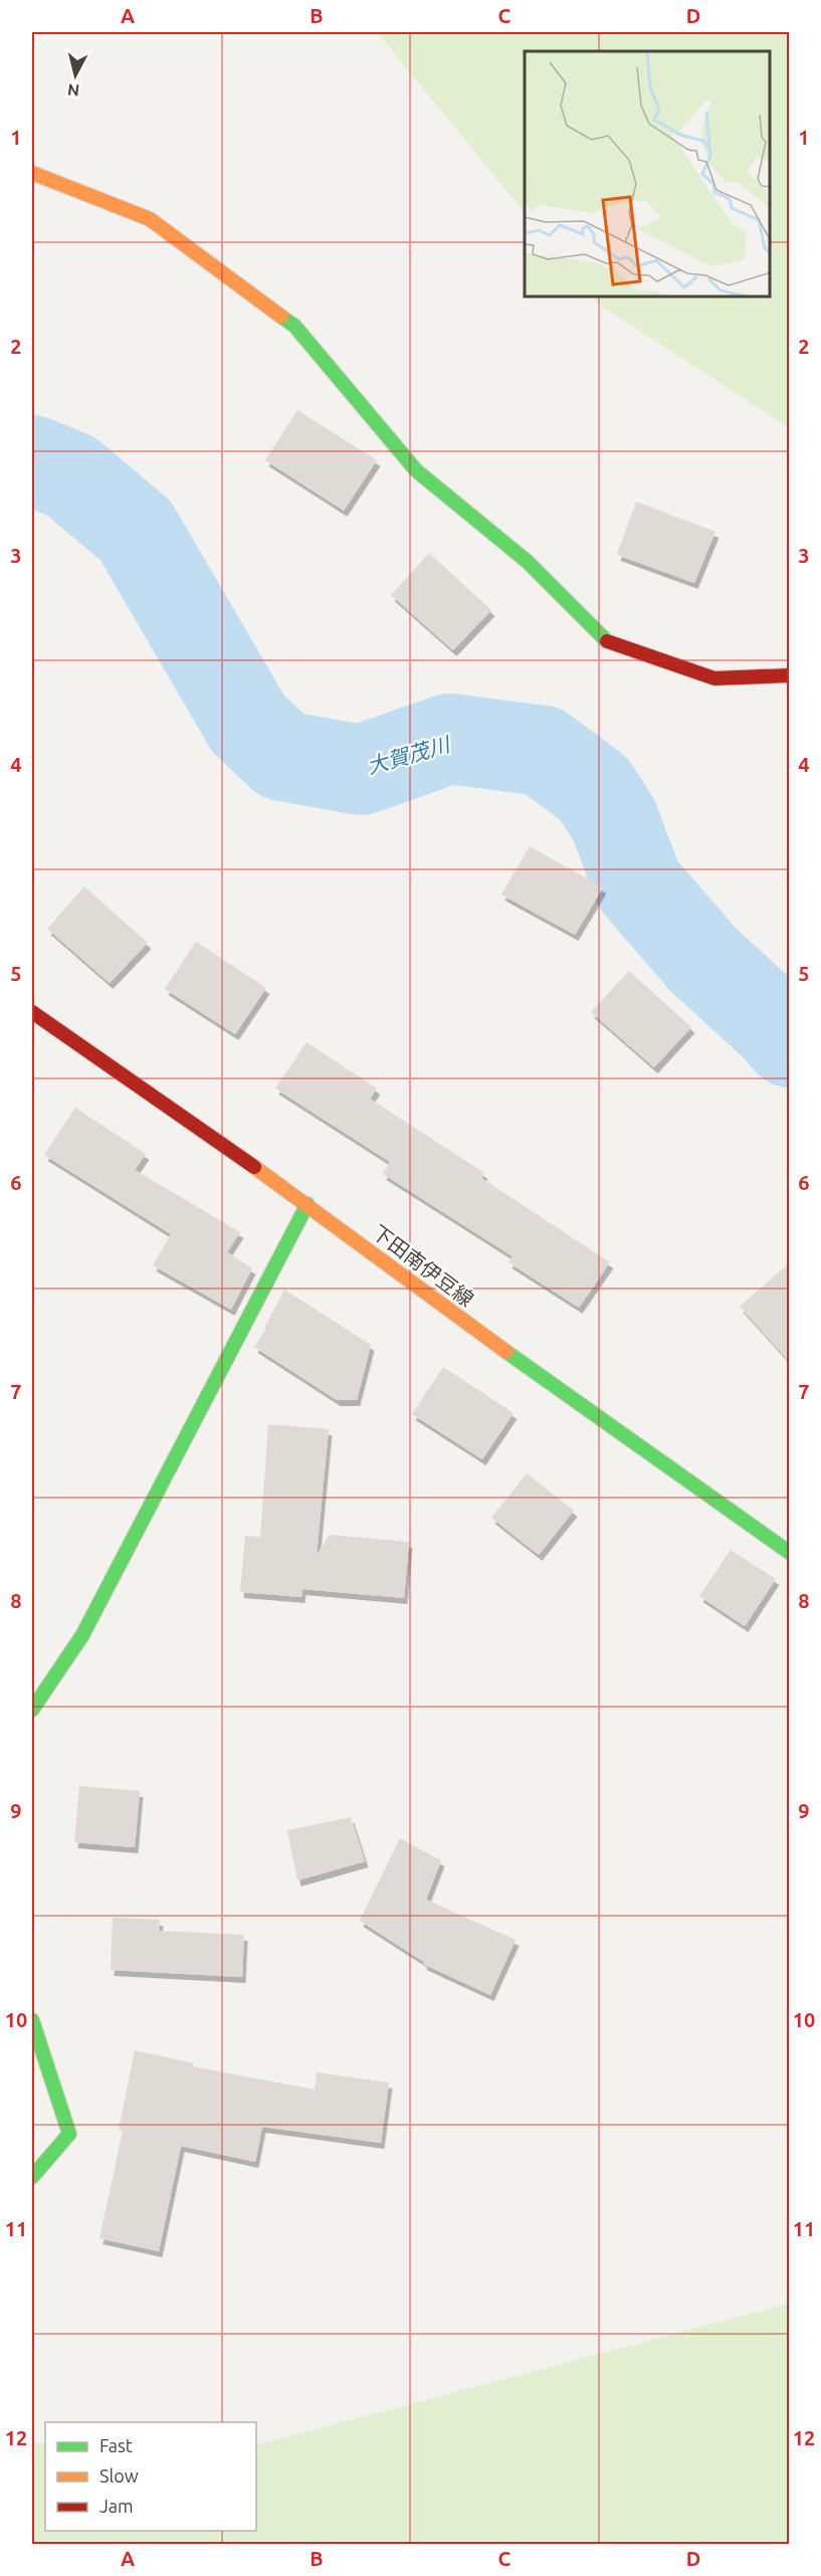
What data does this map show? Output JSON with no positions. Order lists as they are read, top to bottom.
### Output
{
  "streets": {
    "street": ["下田南伊豆線"]
  },
  "water": ["大賀茂川"],
  "legend": ["Fast", "Slow", "Jam"],
  "north": "bottom",
  "grid": {
    "columns": [
      "A",
      "B",
      "C",
      "D"
    ],
    "rows": [
      "1",
      "2",
      "3",
      "4",
      "5",
      "6",
      "7",
      "8",
      "9",
      "10",
      "11",
      "12"
    ]
  }
}
